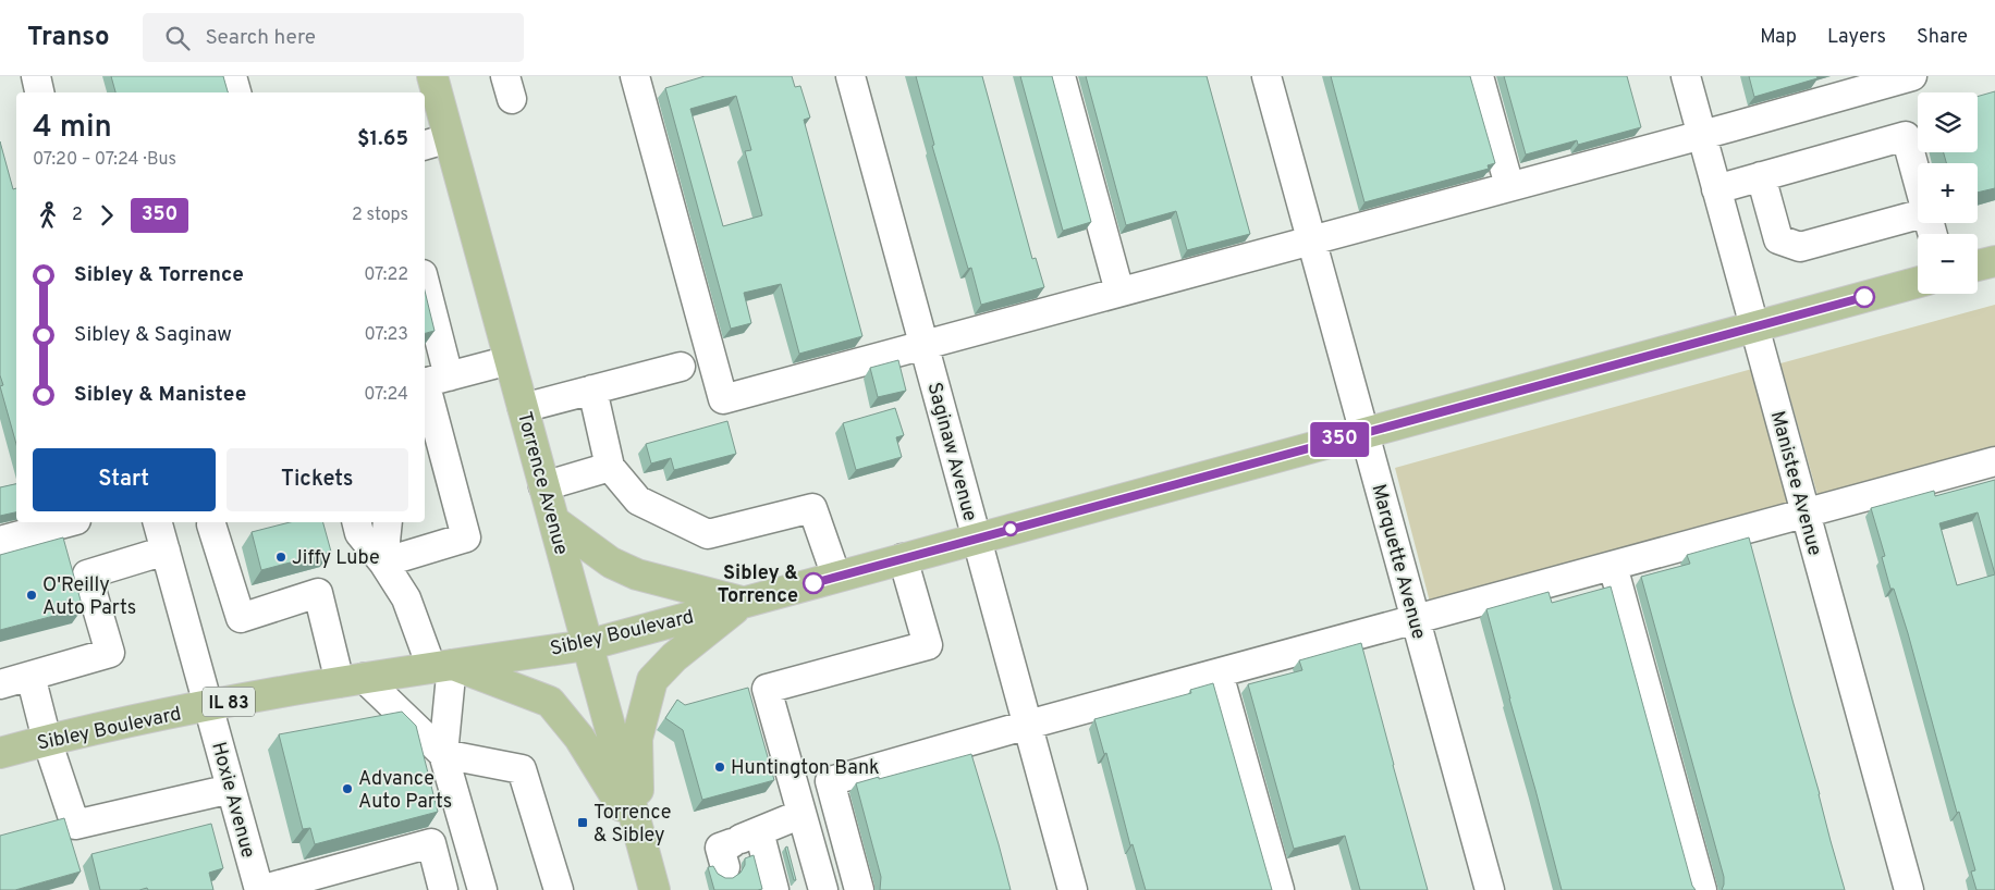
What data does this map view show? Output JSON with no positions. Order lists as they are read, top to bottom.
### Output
{
  "streets": {
    "main road": ["Torrence Avenue", "Sibley Boulevard", "IL 83"],
    "street": [
      "Saginaw Avenue",
      "Manistee Avenue",
      "Marquette Avenue",
      "Hoxie Avenue"
    ]
  },
  "crossings": [
    ["Saginaw Avenue", "Sibley Boulevard"],
    ["Torrence Avenue", "Sibley Boulevard"],
    ["Manistee Avenue", "Sibley Boulevard"],
    ["Marquette Avenue", "Sibley Boulevard"],
    ["Sibley Boulevard", "Hoxie Avenue"]
  ],
  "places": {
    "other": [
      "Jiffy Lube",
      "Sibley & Torrence",
      "O'Reilly Auto Parts",
      "Huntington Bank",
      "Advance Auto Parts"
    ],
    "transit": ["Torrence & Sibley"]
  },
  "lines": ["bus line 350"],
  "page": {
    "header": "Transo",
    "search": "Search here",
    "nav": ["Map", "Layers", "Share"],
    "on_map": "350",
    "map_buttons": ["+", "−"],
    "heading": ["4 min", "07:20 – 07:24 · Bus", "$1.65"],
    "legs": ["2", "350", "2 stops"],
    "list": [
      {
        "name": "Sibley & Torrence",
        "value": "07:22"
      },
      {
        "name": "Sibley & Saginaw",
        "value": "07:23"
      },
      {
        "name": "Sibley & Manistee",
        "value": "07:24"
      }
    ],
    "buttons": ["Start", "Tickets"]
  }
}
